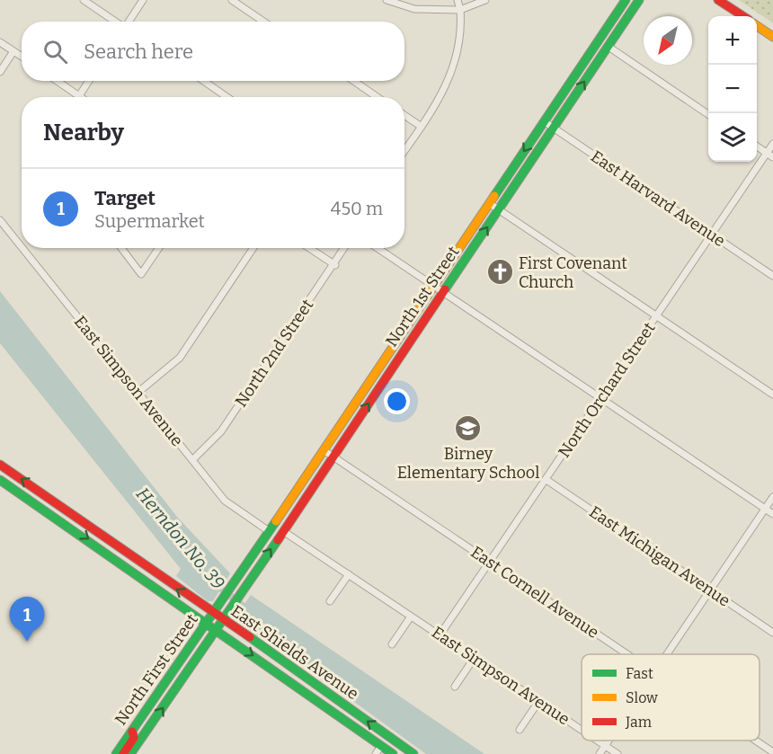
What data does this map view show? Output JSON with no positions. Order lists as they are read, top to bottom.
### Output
{
  "streets": {
    "main road": ["North 1st Street", "East Shields Avenue", "North First Street"],
    "street": [
      "East Harvard Avenue",
      "North 2nd Street",
      "East Simpson Avenue",
      "North Orchard Street",
      "East Michigan Avenue",
      "East Cornell Avenue"
    ]
  },
  "crossings": [
    ["East Harvard Avenue", "North 1st Street"],
    ["East Harvard Avenue", "North Orchard Street"],
    ["North 1st Street", "East Simpson Avenue"],
    ["North 1st Street", "East Cornell Avenue"],
    ["North 1st Street", "North First Street"],
    ["North 2nd Street", "East Simpson Avenue"],
    ["East Simpson Avenue", "North Orchard Street"],
    ["North Orchard Street", "East Michigan Avenue"],
    ["North Orchard Street", "East Cornell Avenue"],
    ["East Shields Avenue", "North First Street"]
  ],
  "water": ["Herndon No. 39"],
  "places": {
    "church": ["First Covenant Church"],
    "school or university": ["Birney Elementary School"]
  },
  "legend": ["Fast", "Slow", "Jam"],
  "north": "bottom left",
  "page": {
    "map_buttons": ["+", "−"],
    "search": "Search here",
    "heading": "Nearby",
    "list": [
      {
        "mark": "1",
        "name": "Target",
        "note": "Supermarket",
        "value": "450 m"
      }
    ],
    "pins": "1"
  }
}
